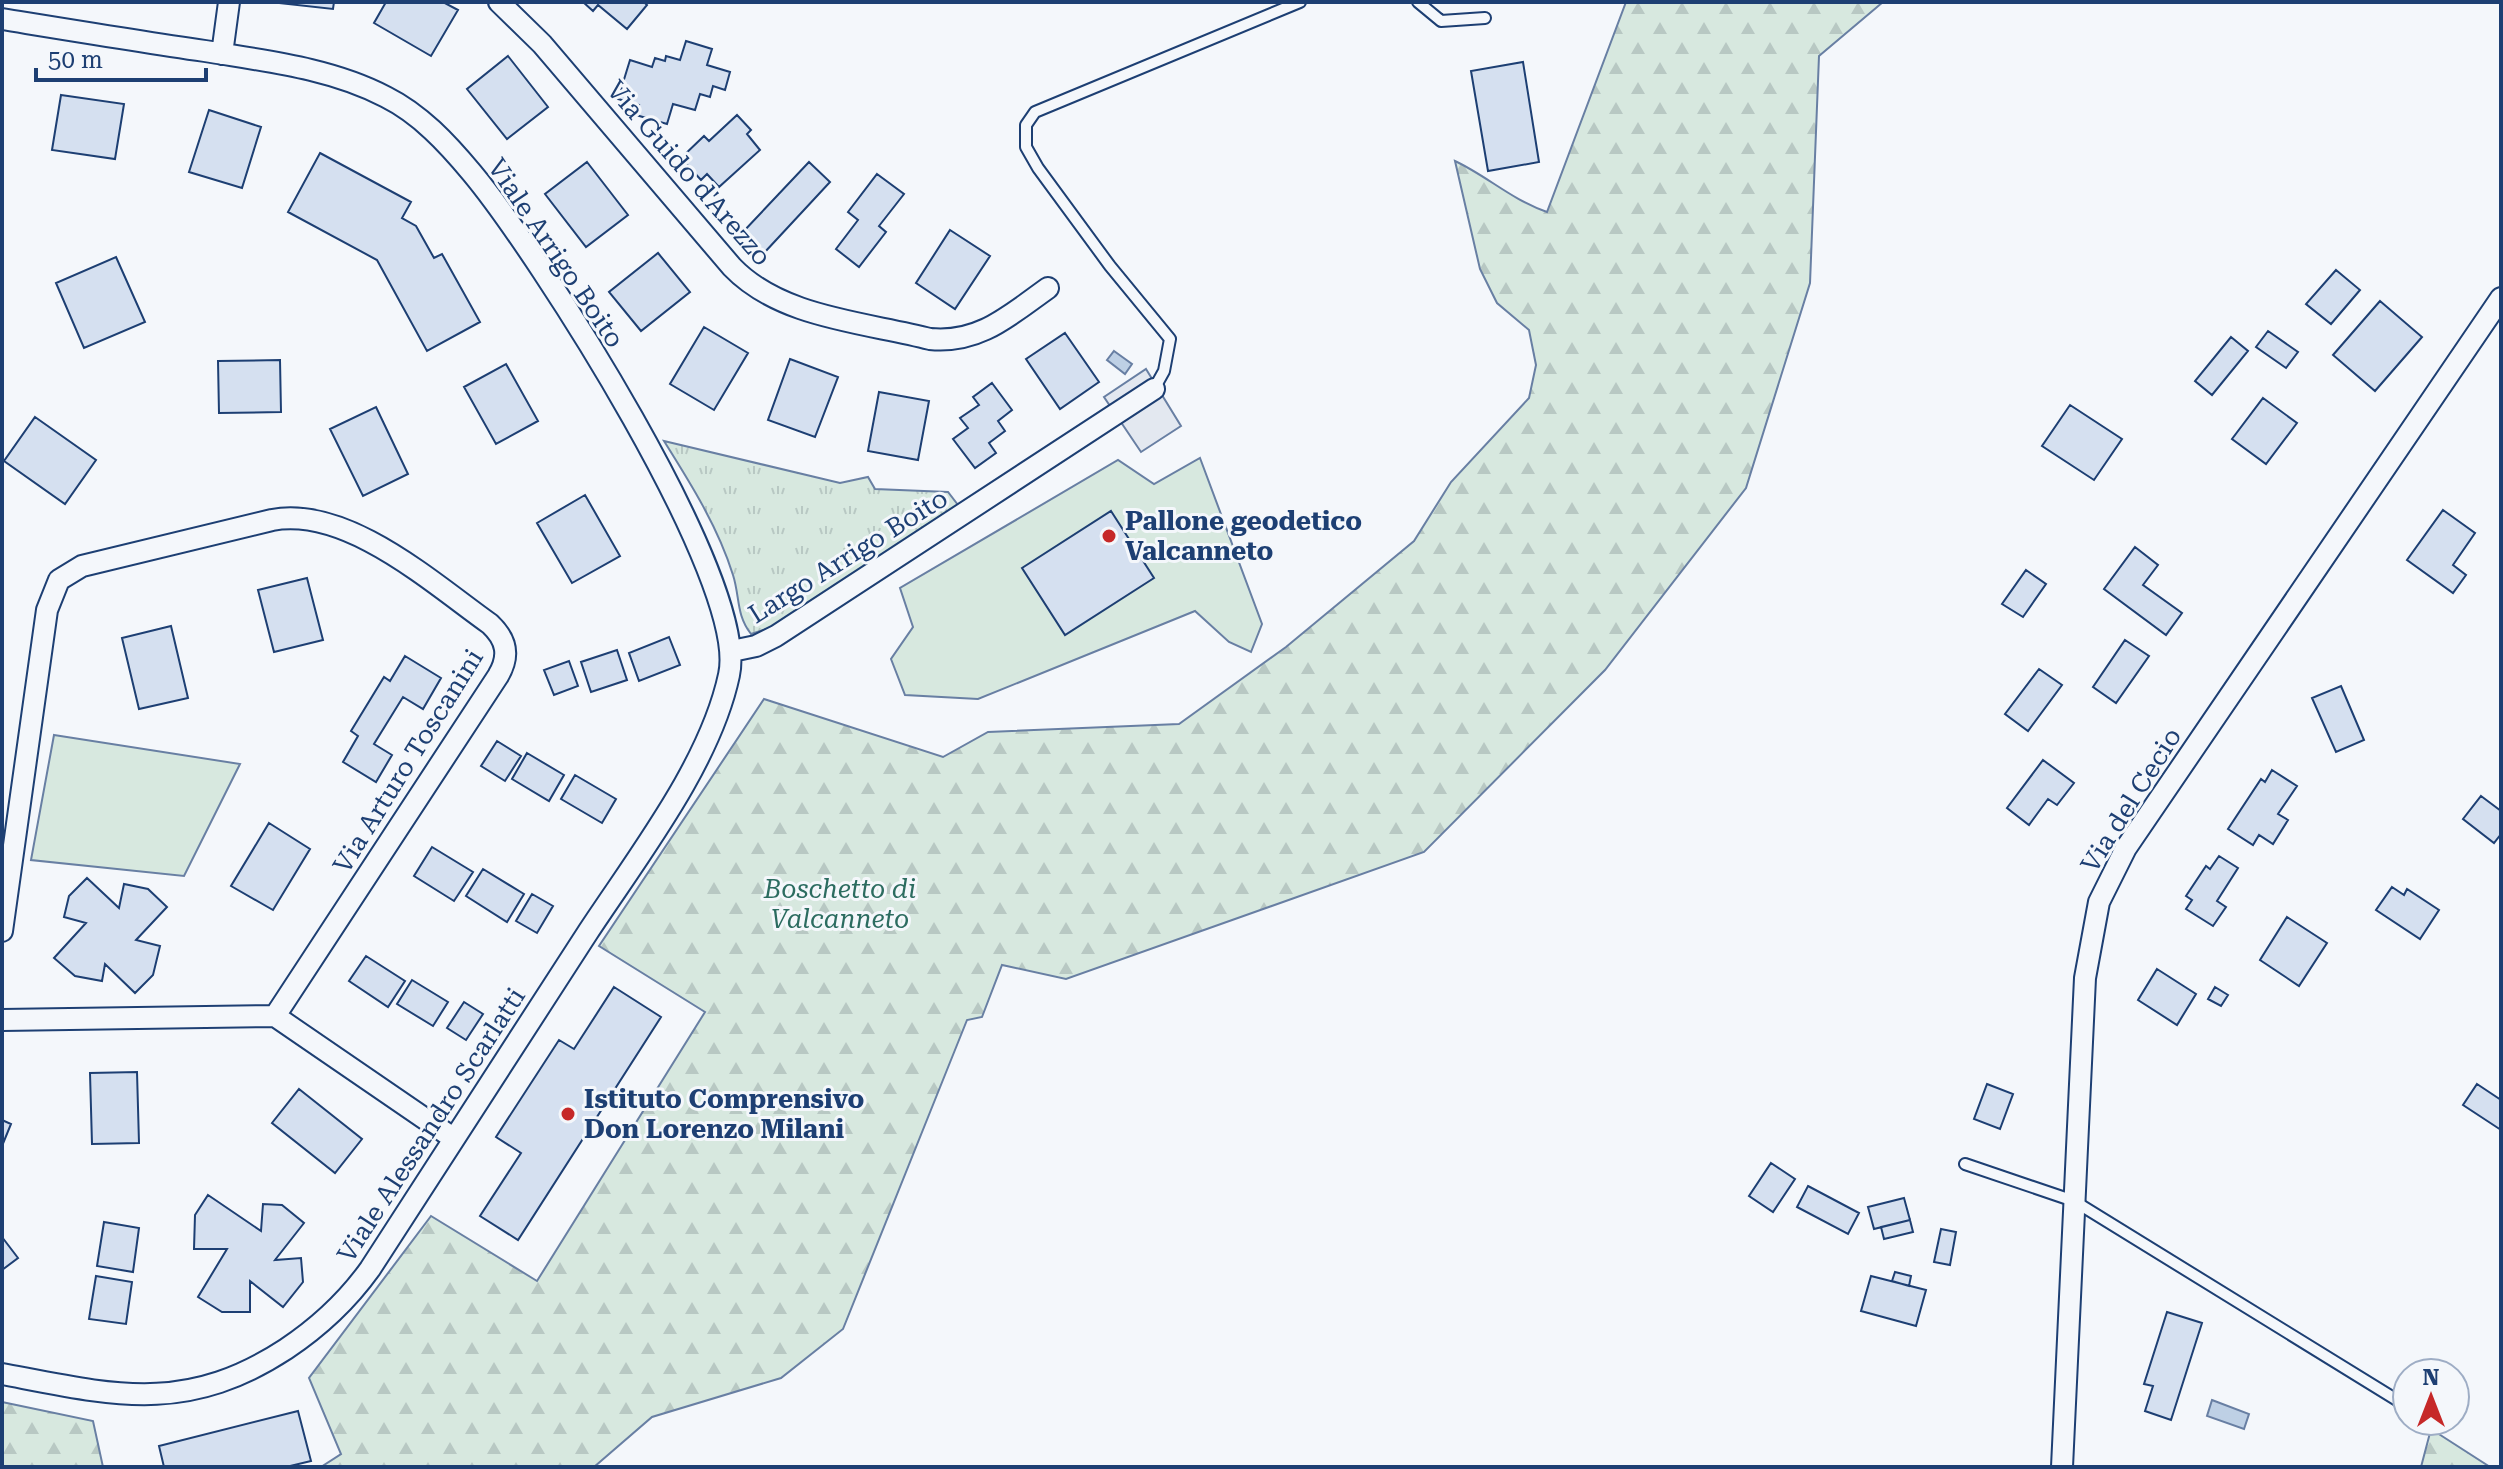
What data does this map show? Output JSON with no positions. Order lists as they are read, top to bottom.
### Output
{
  "streets": {
    "street": [
      "Via Guido d'Arezzo",
      "Viale Arrigo Boito",
      "Largo Arrigo Boito",
      "Via Arturo Toscanini",
      "Via del Cecio",
      "Viale Alessandro Scarlatti"
    ]
  },
  "crossings": [
    ["Viale Arrigo Boito", "Largo Arrigo Boito"],
    ["Largo Arrigo Boito", "Viale Alessandro Scarlatti"]
  ],
  "parks": ["Boschetto di Valcanneto"],
  "places": ["Pallone geodetico Valcanneto", "Istituto Comprensivo Don Lorenzo Milani"],
  "scale_bar": "50 m",
  "north": "top"
}
